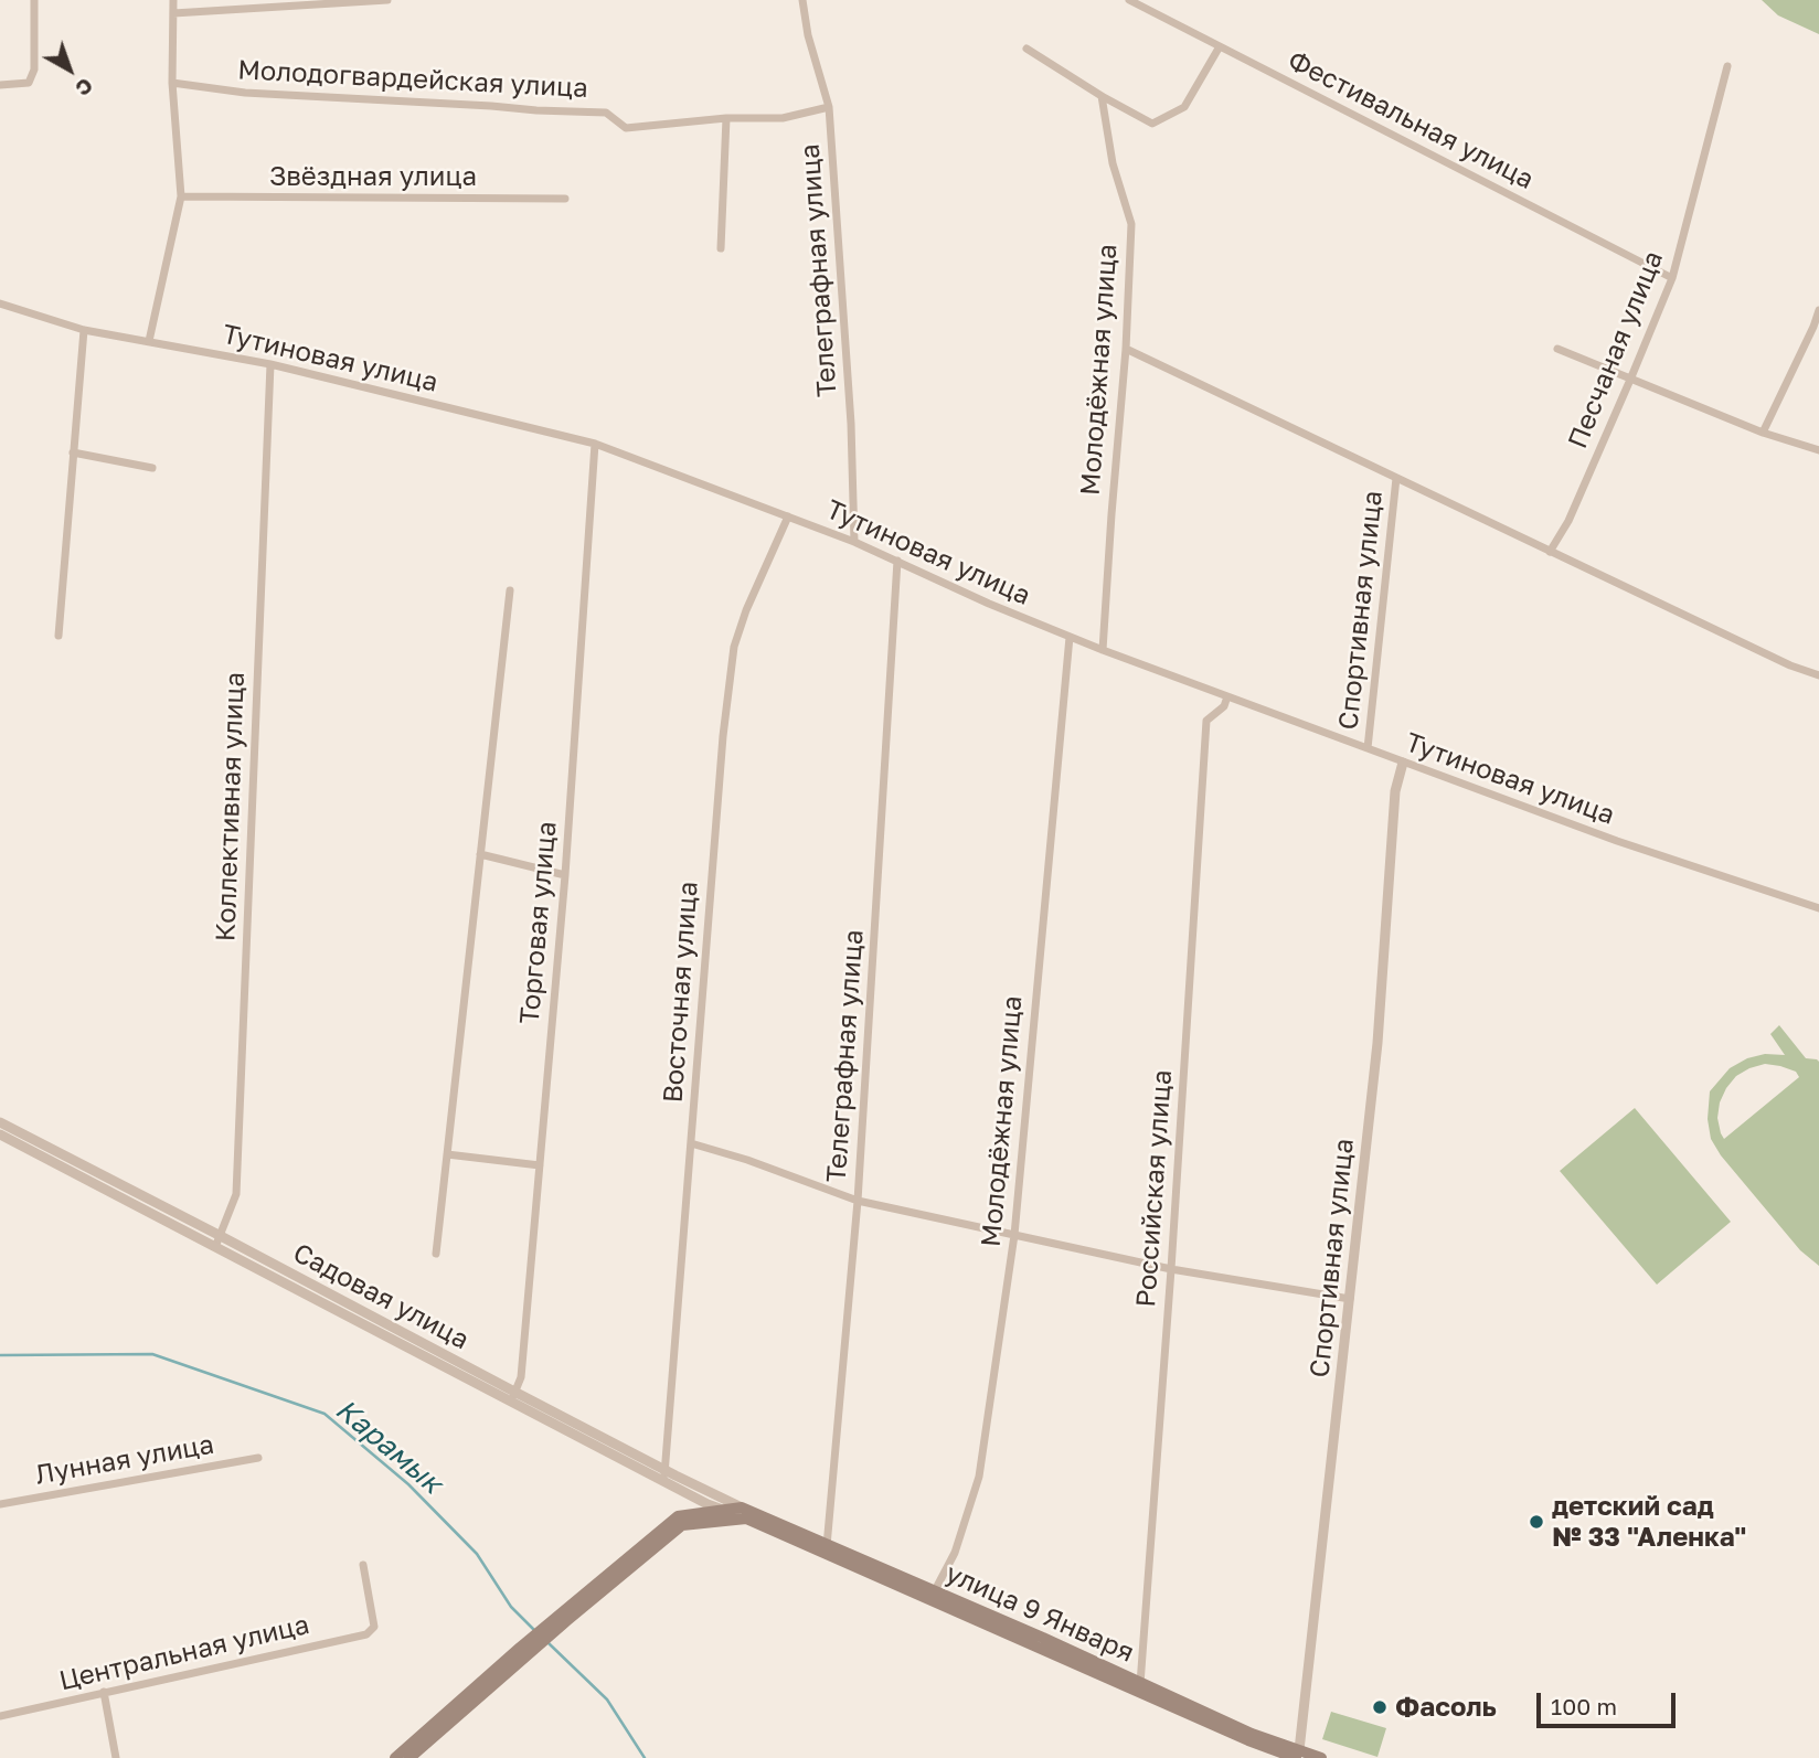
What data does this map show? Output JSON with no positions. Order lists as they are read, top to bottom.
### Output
{
  "streets": {
    "main road": ["улица 9 Января"],
    "street": [
      "Молодогвардейская улица",
      "Фестивальная улица",
      "Звёздная улица",
      "Телеграфная улица",
      "Песчаная улица",
      "Тутиновая улица",
      "Молодёжная улица",
      "Спортивная улица",
      "Коллективная улица",
      "Торговая улица",
      "Восточная улица",
      "Российская улица",
      "Садовая улица",
      "Лунная улица",
      "Центральная улица"
    ]
  },
  "crossings": [
    ["Молодогвардейская улица", "Телеграфная улица"],
    ["Фестивальная улица", "Песчаная улица"],
    ["Телеграфная улица", "Тутиновая улица"],
    ["Телеграфная улица", "улица 9 Января"],
    ["Тутиновая улица", "Молодёжная улица"],
    ["Тутиновая улица", "Спортивная улица"],
    ["Тутиновая улица", "Коллективная улица"],
    ["Тутиновая улица", "Торговая улица"],
    ["Тутиновая улица", "Восточная улица"],
    ["Тутиновая улица", "Российская улица"],
    ["Молодёжная улица", "улица 9 Января"],
    ["Спортивная улица", "улица 9 Января"],
    ["Коллективная улица", "Садовая улица"],
    ["Торговая улица", "Садовая улица"],
    ["Восточная улица", "Садовая улица"],
    ["Российская улица", "улица 9 Января"],
    ["Садовая улица", "улица 9 Января"]
  ],
  "water": ["Карамык"],
  "places": ["детский сад № 33 \"Аленка\"", "Фасоль"],
  "scale_bar": "100 m",
  "north": "bottom right"
}
